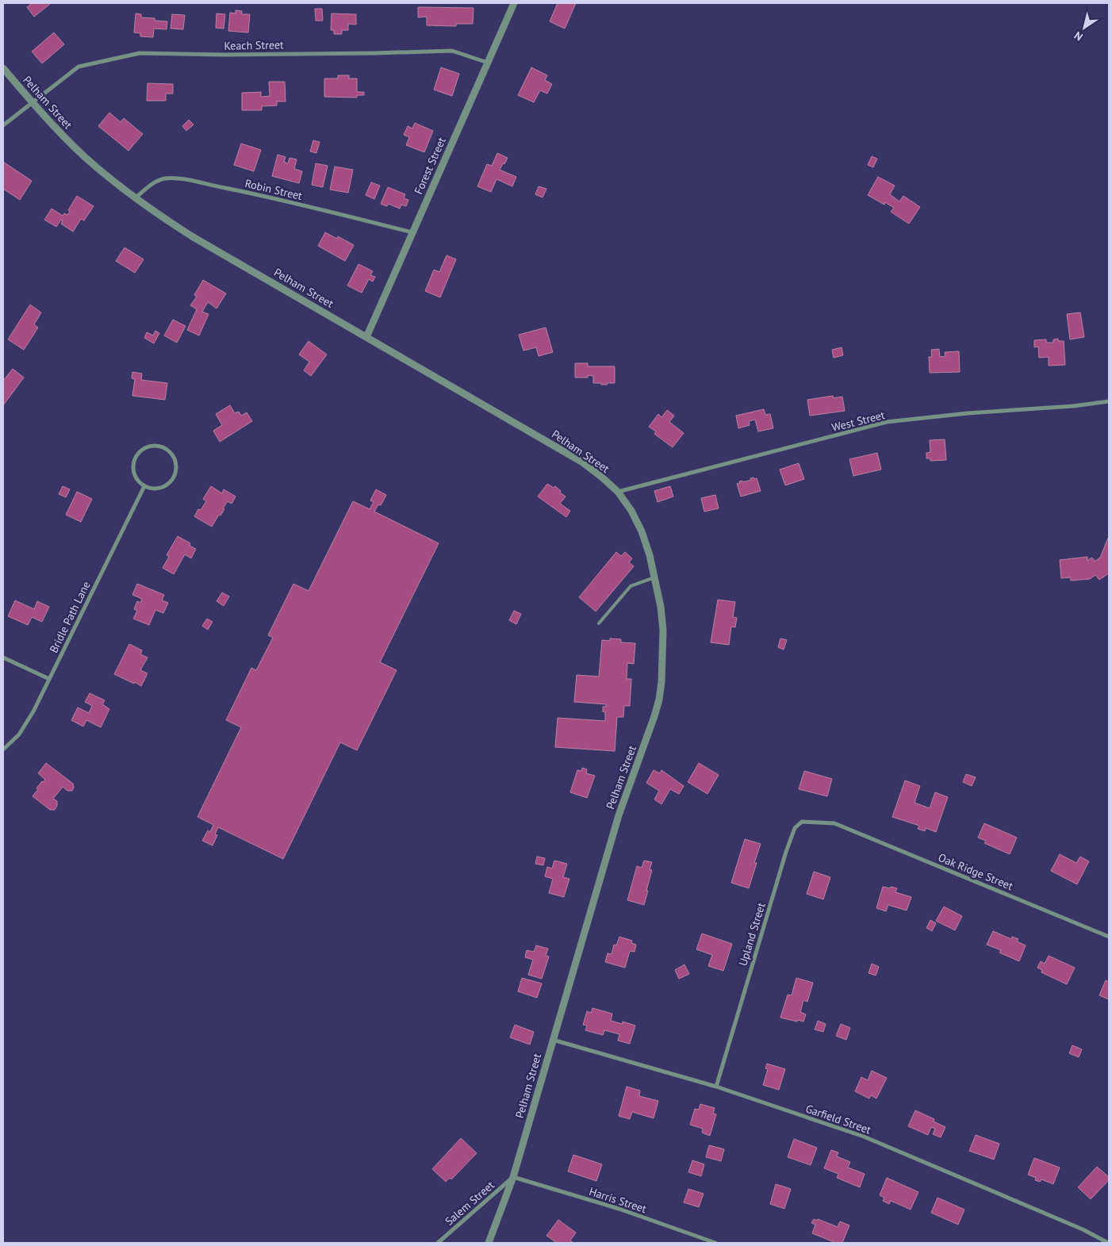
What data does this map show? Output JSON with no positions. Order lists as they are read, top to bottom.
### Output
{
  "streets": {
    "street": [
      "Keach Street",
      "Pelham Street",
      "Forest Street",
      "Robin Street",
      "West Street",
      "Bridle Path Lane",
      "Oak Ridge Street",
      "Upland Street",
      "Garfield Street",
      "Harris Street",
      "Salem Street"
    ]
  },
  "crossings": [
    ["Keach Street", "Pelham Street"],
    ["Keach Street", "Forest Street"],
    ["Pelham Street", "Forest Street"],
    ["Pelham Street", "Robin Street"],
    ["Pelham Street", "West Street"],
    ["Pelham Street", "Garfield Street"],
    ["Pelham Street", "Harris Street"],
    ["Pelham Street", "Salem Street"],
    ["Forest Street", "Robin Street"],
    ["Oak Ridge Street", "Upland Street"],
    ["Upland Street", "Garfield Street"],
    ["Harris Street", "Salem Street"]
  ],
  "north": "bottom left"
}
